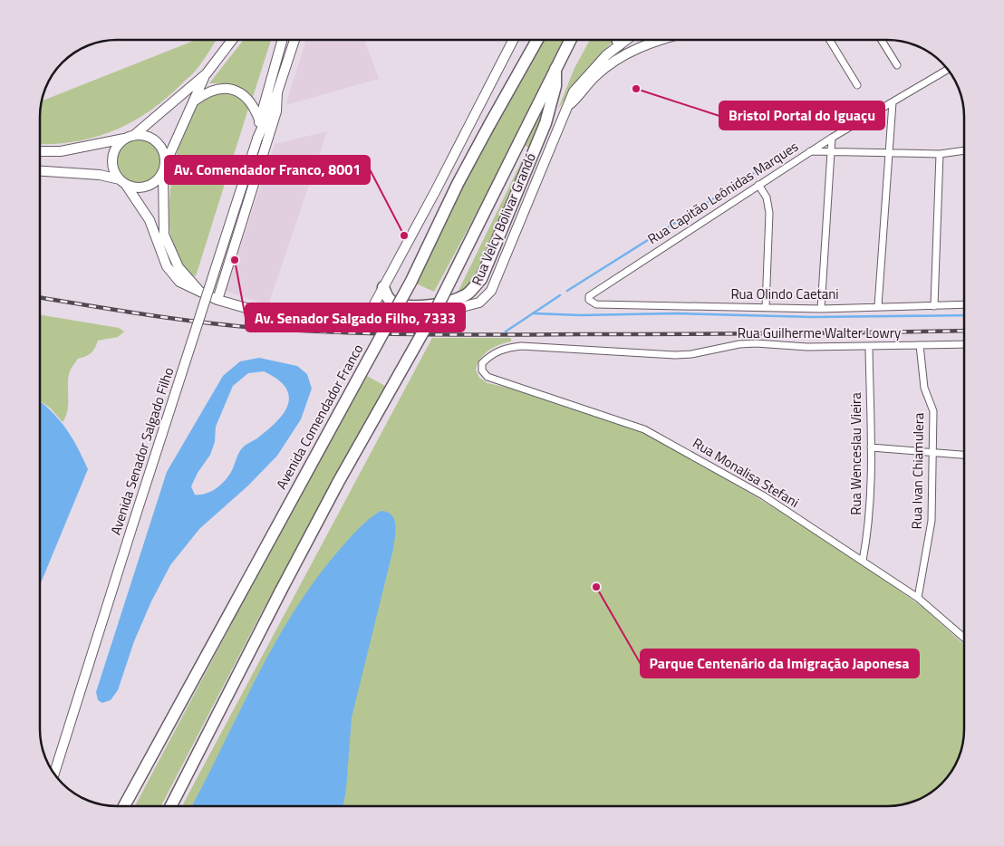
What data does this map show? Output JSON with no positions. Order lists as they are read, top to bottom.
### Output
{
  "streets": {
    "highway": ["Avenida Comendador Franco"],
    "street": [
      "Rua Capitão Leônidas Marques",
      "Rua Velcy Bolivar Grandó",
      "Rua Olindo Caetani",
      "Rua Guilherme Walter Lowry",
      "Avenida Senador Salgado Filho",
      "Rua Wenceslau Vieira",
      "Rua Ivan Chiamulera",
      "Rua Monalisa Stefani"
    ]
  },
  "crossings": [
    ["Rua Capitão Leônidas Marques", "Rua Olindo Caetani"],
    ["Rua Guilherme Walter Lowry", "Rua Wenceslau Vieira"],
    ["Rua Guilherme Walter Lowry", "Rua Ivan Chiamulera"],
    ["Rua Guilherme Walter Lowry", "Rua Monalisa Stefani"],
    ["Rua Wenceslau Vieira", "Rua Monalisa Stefani"],
    ["Rua Ivan Chiamulera", "Rua Monalisa Stefani"]
  ],
  "places": [
    "Bristol Portal do Iguaçu",
    "Av. Comendador Franco, 8001",
    "Av. Senador Salgado Filho, 7333",
    "Parque Centenário da Imigração Japonesa"
  ]
}
